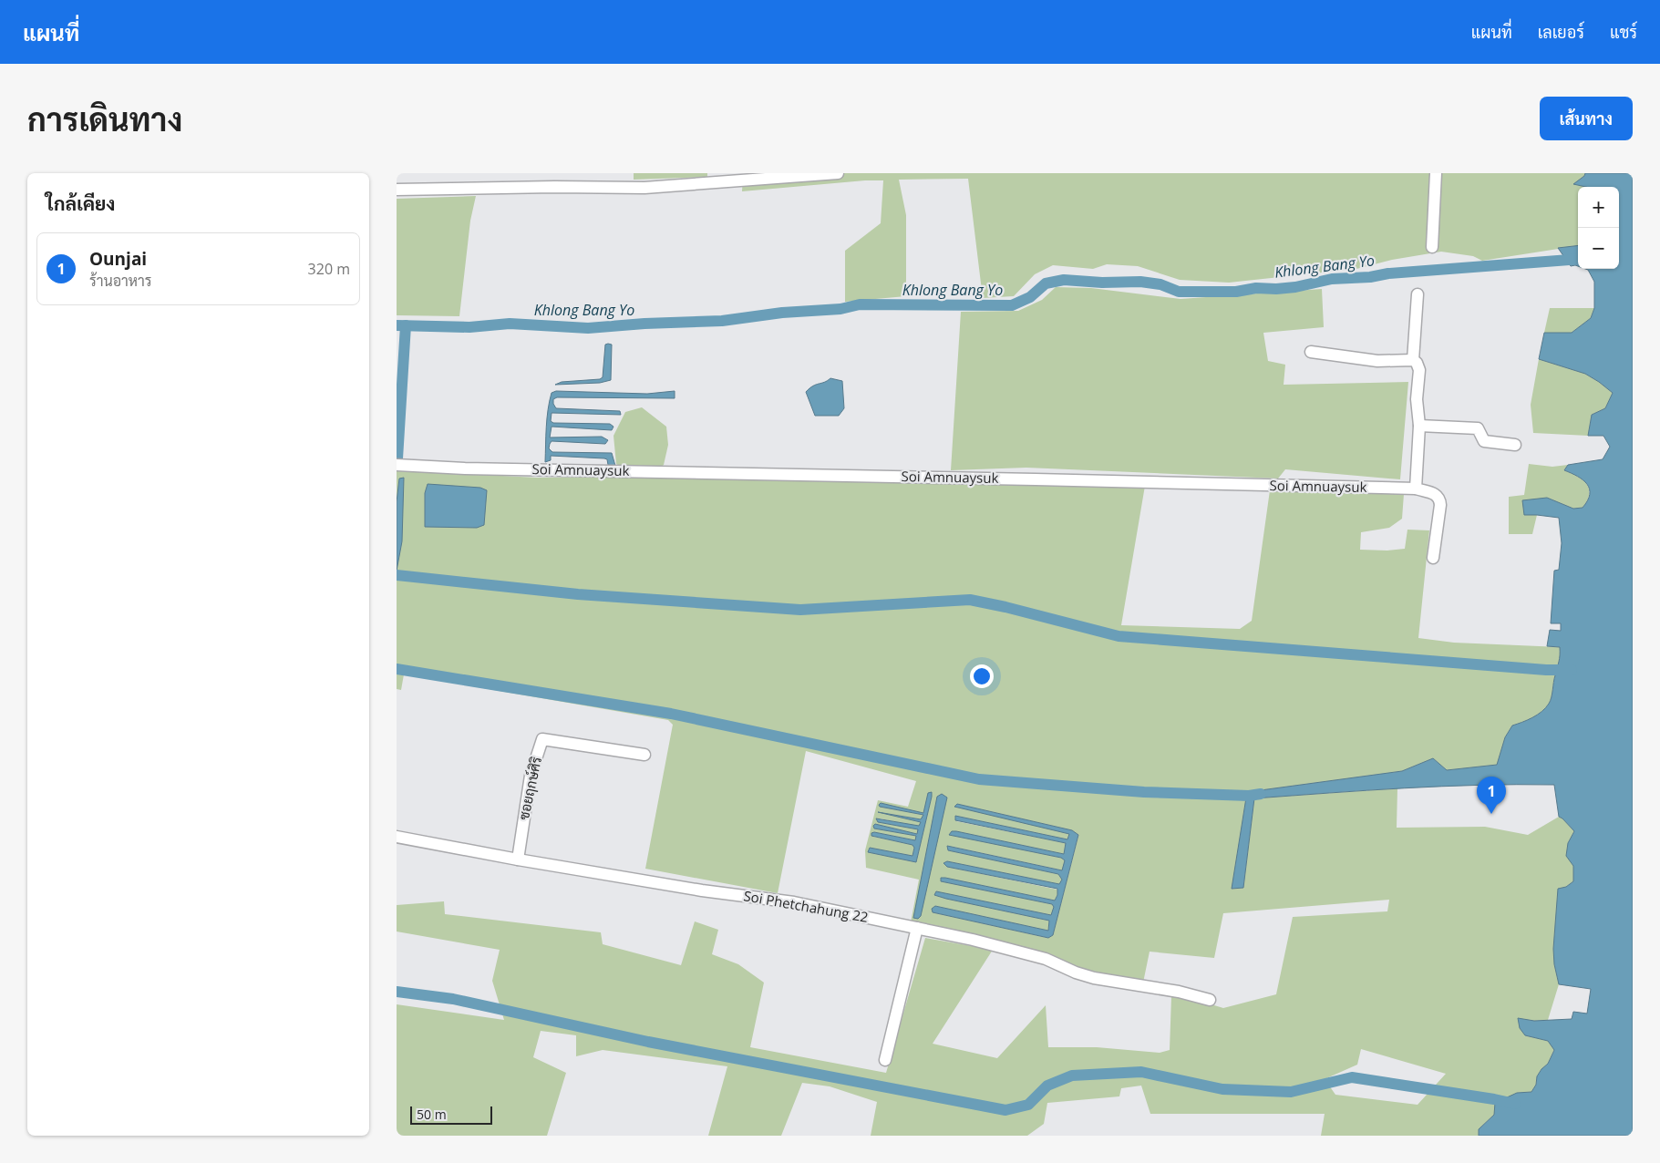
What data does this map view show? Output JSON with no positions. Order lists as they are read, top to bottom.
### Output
{
  "streets": {
    "street": ["Soi Amnuaysuk", "ซอยฤกษ์ศิริ", "Soi Phetchahung 22"]
  },
  "crossings": [
    ["ซอยฤกษ์ศิริ", "Soi Phetchahung 22"]
  ],
  "water": ["Khlong Bang Yo"],
  "scale_bar": "50 m",
  "page": {
    "header": "แผนที่",
    "nav": ["แผนที่", "เลเยอร์", "แชร์"],
    "buttons": "เส้นทาง",
    "title": "การเดินทาง",
    "heading": "ใกล้เคียง",
    "map_buttons": ["+", "−"],
    "list": [
      {
        "mark": "1",
        "name": "Ounjai",
        "note": "ร้านอาหาร",
        "value": "320 m"
      }
    ],
    "pins": "1",
    "scale": "50 m"
  }
}
